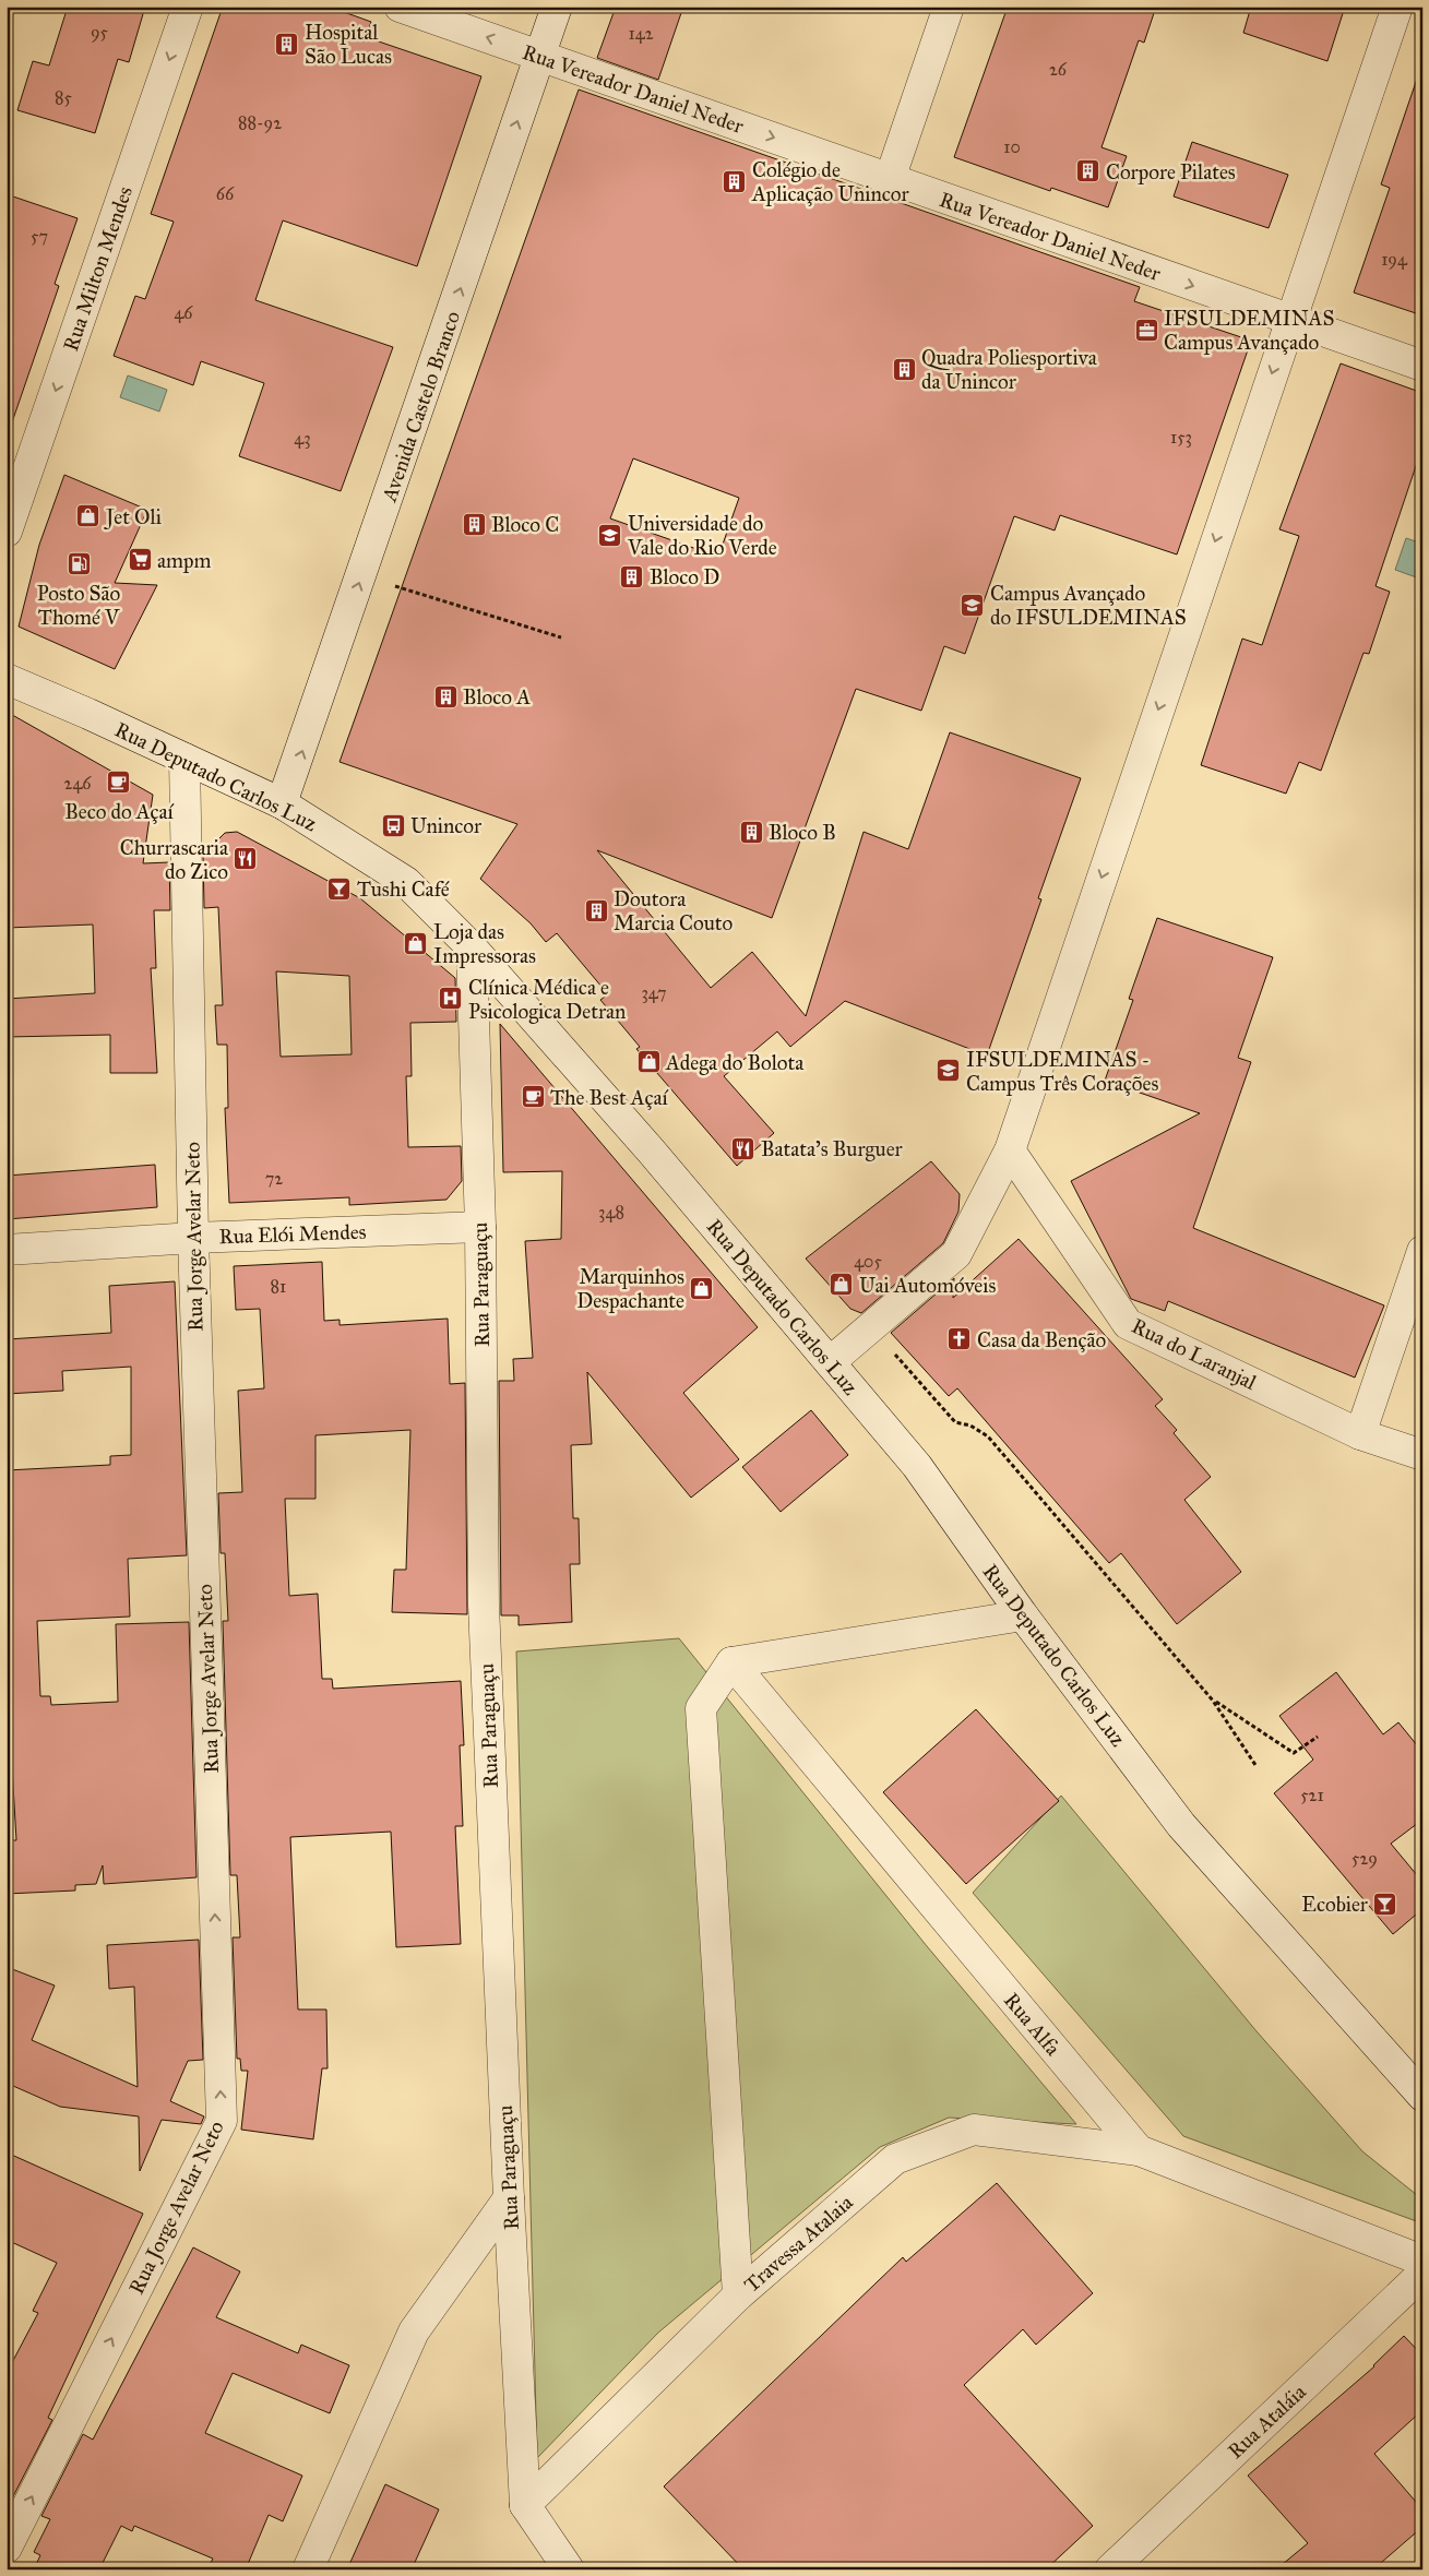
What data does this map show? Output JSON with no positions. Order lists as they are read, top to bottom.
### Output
{
  "streets": {
    "street": [
      "Rua Vereador Daniel Neder",
      "Rua Milton Mendes",
      "Avenida Castelo Branco",
      "Rua Deputado Carlos Luz",
      "Rua Elói Mendes",
      "Rua Jorge Avelar Neto",
      "Rua Paraguaçu",
      "Rua do Laranjal",
      "Rua Alfa",
      "Travessa Atalaia",
      "Rua Ataláia"
    ]
  },
  "crossings": [
    ["Rua Vereador Daniel Neder", "Avenida Castelo Branco"],
    ["Avenida Castelo Branco", "Rua Deputado Carlos Luz"],
    ["Rua Deputado Carlos Luz", "Rua Jorge Avelar Neto"],
    ["Rua Deputado Carlos Luz", "Rua Paraguaçu"],
    ["Rua Elói Mendes", "Rua Jorge Avelar Neto"],
    ["Rua Elói Mendes", "Rua Paraguaçu"],
    ["Rua Paraguaçu", "Travessa Atalaia"],
    ["Rua Alfa", "Travessa Atalaia"]
  ],
  "one_way": ["Rua Milton Mendes", "Avenida Castelo Branco", "Rua Jorge Avelar Neto"],
  "places": {
    "building": [
      "Hospital São Lucas",
      "Corpore Pilates",
      "Colégio de Aplicação Unincor",
      "Quadra Poliesportiva da Unincor",
      "Bloco C",
      "Bloco D",
      "Bloco A",
      "Bloco B",
      "Doutora Marcia Couto"
    ],
    "office": ["IFSULDEMINAS Campus Avançado"],
    "shop": [
      "Jet Oli",
      "Loja das Impressoras",
      "Adega do Bolota",
      "Uai Automóveis",
      "Marquinhos Despachante"
    ],
    "school or university": ["Universidade do Vale do Rio Verde", "Campus Avançado do IFSULDEMINAS", "IFSULDEMINAS - Campus Três Corações"],
    "supermarket": ["ampm"],
    "fuel station": ["Posto São Thomé V"],
    "cafe": ["Beco do Açaí", "The Best Açaí"],
    "bus stop": ["Unincor"],
    "restaurant": ["Churrascaria do Zico", "Batata's Burguer"],
    "bar": ["Tushi Café", "Ecobier"],
    "hospital": ["Clínica Médica e Psicologica Detran"],
    "church": ["Casa da Benção"]
  },
  "house_numbers": [
    "95",
    "142",
    "26",
    "85",
    "88-92",
    "10",
    "66",
    "57",
    "194",
    "46",
    "153",
    "43",
    "246",
    "347",
    "72",
    "348",
    "405",
    "81",
    "521",
    "529"
  ]
}
